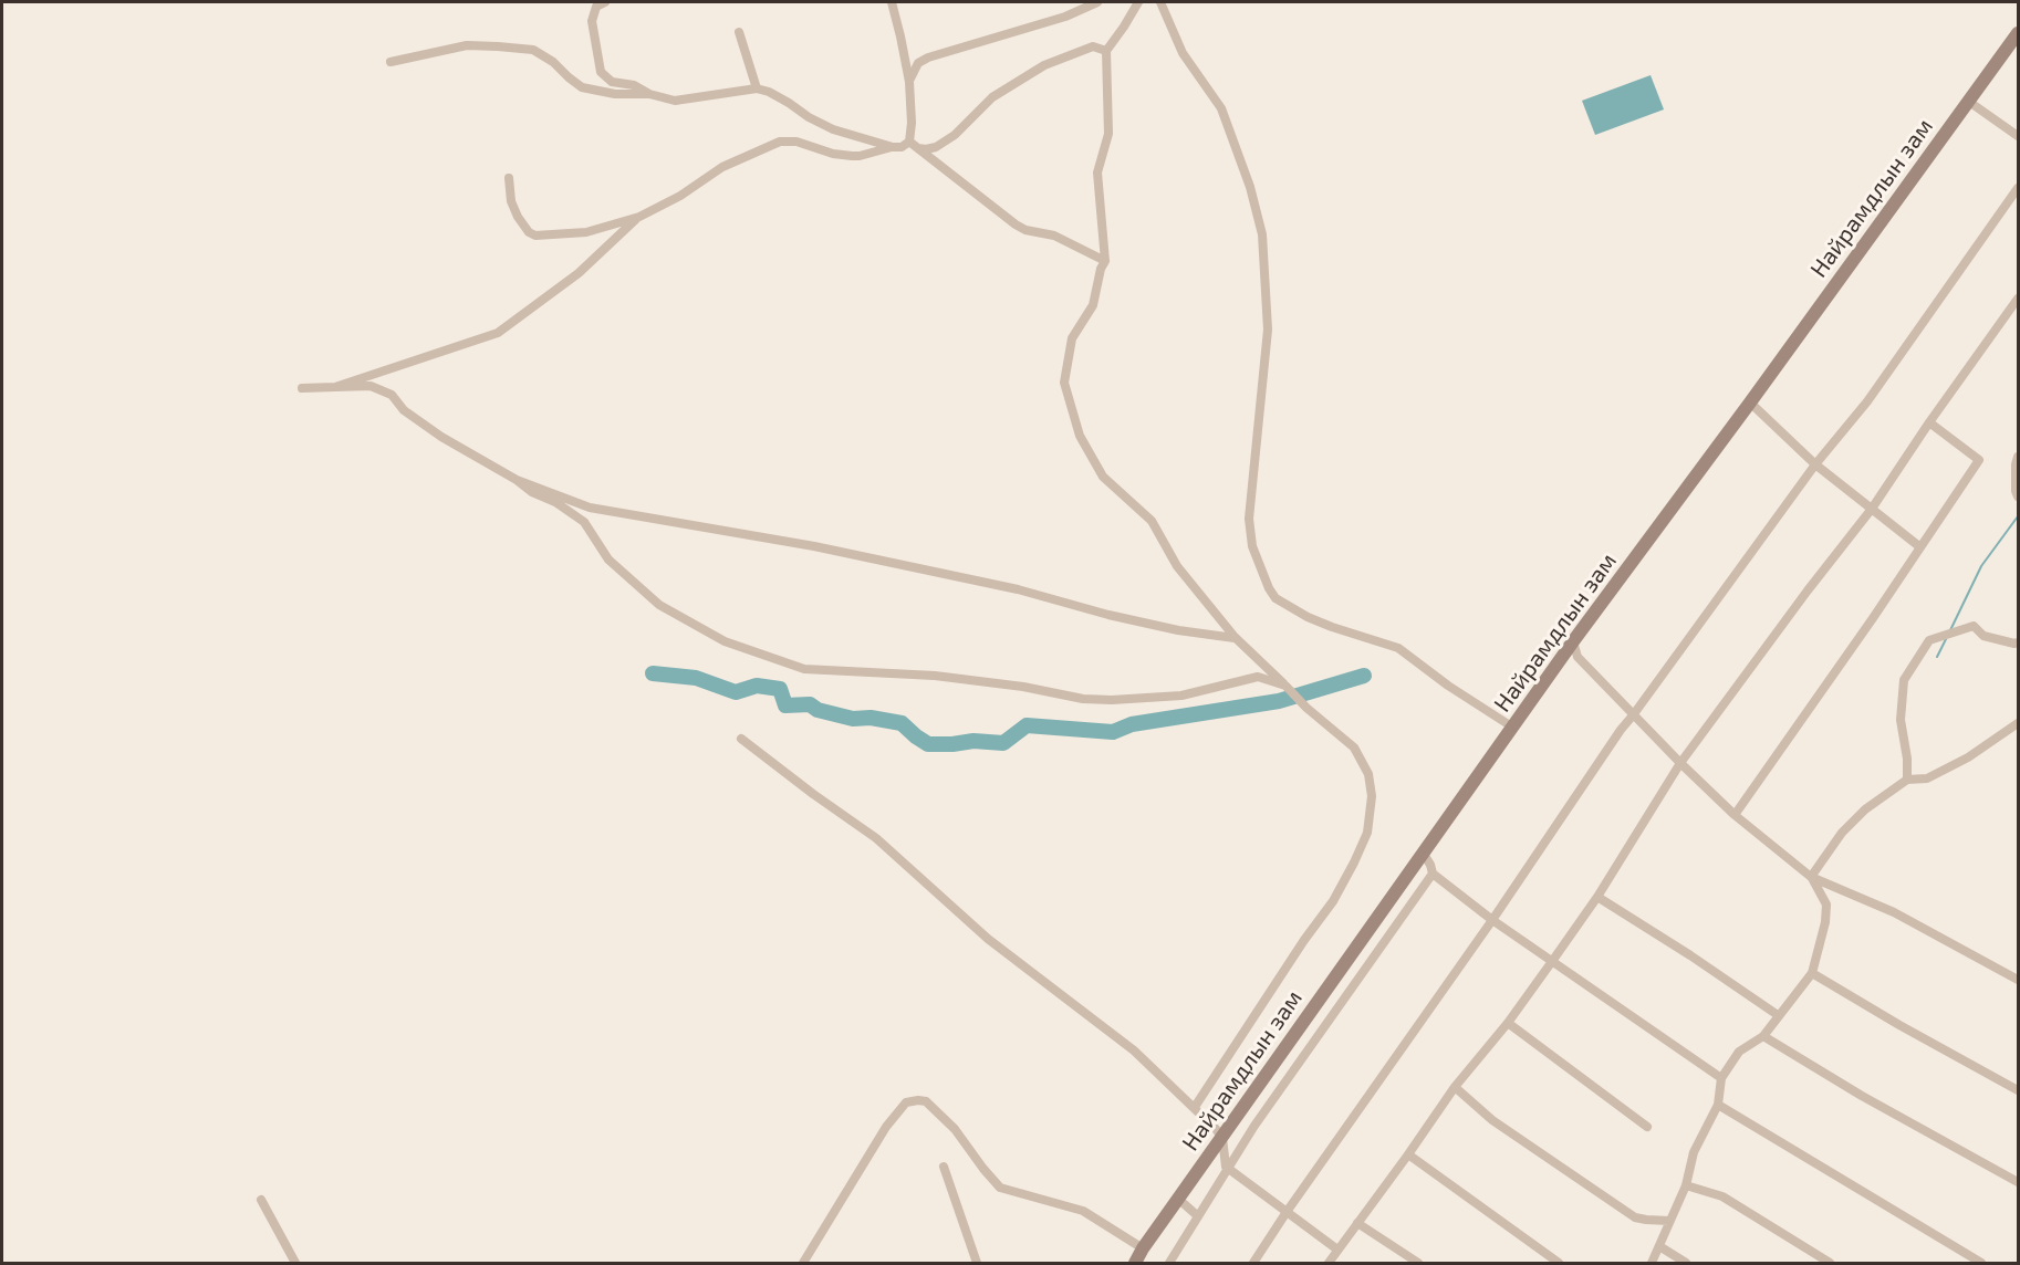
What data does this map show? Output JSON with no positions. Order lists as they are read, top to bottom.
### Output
{
  "streets": {
    "main road": ["Найрамдлын зам"]
  }
}
